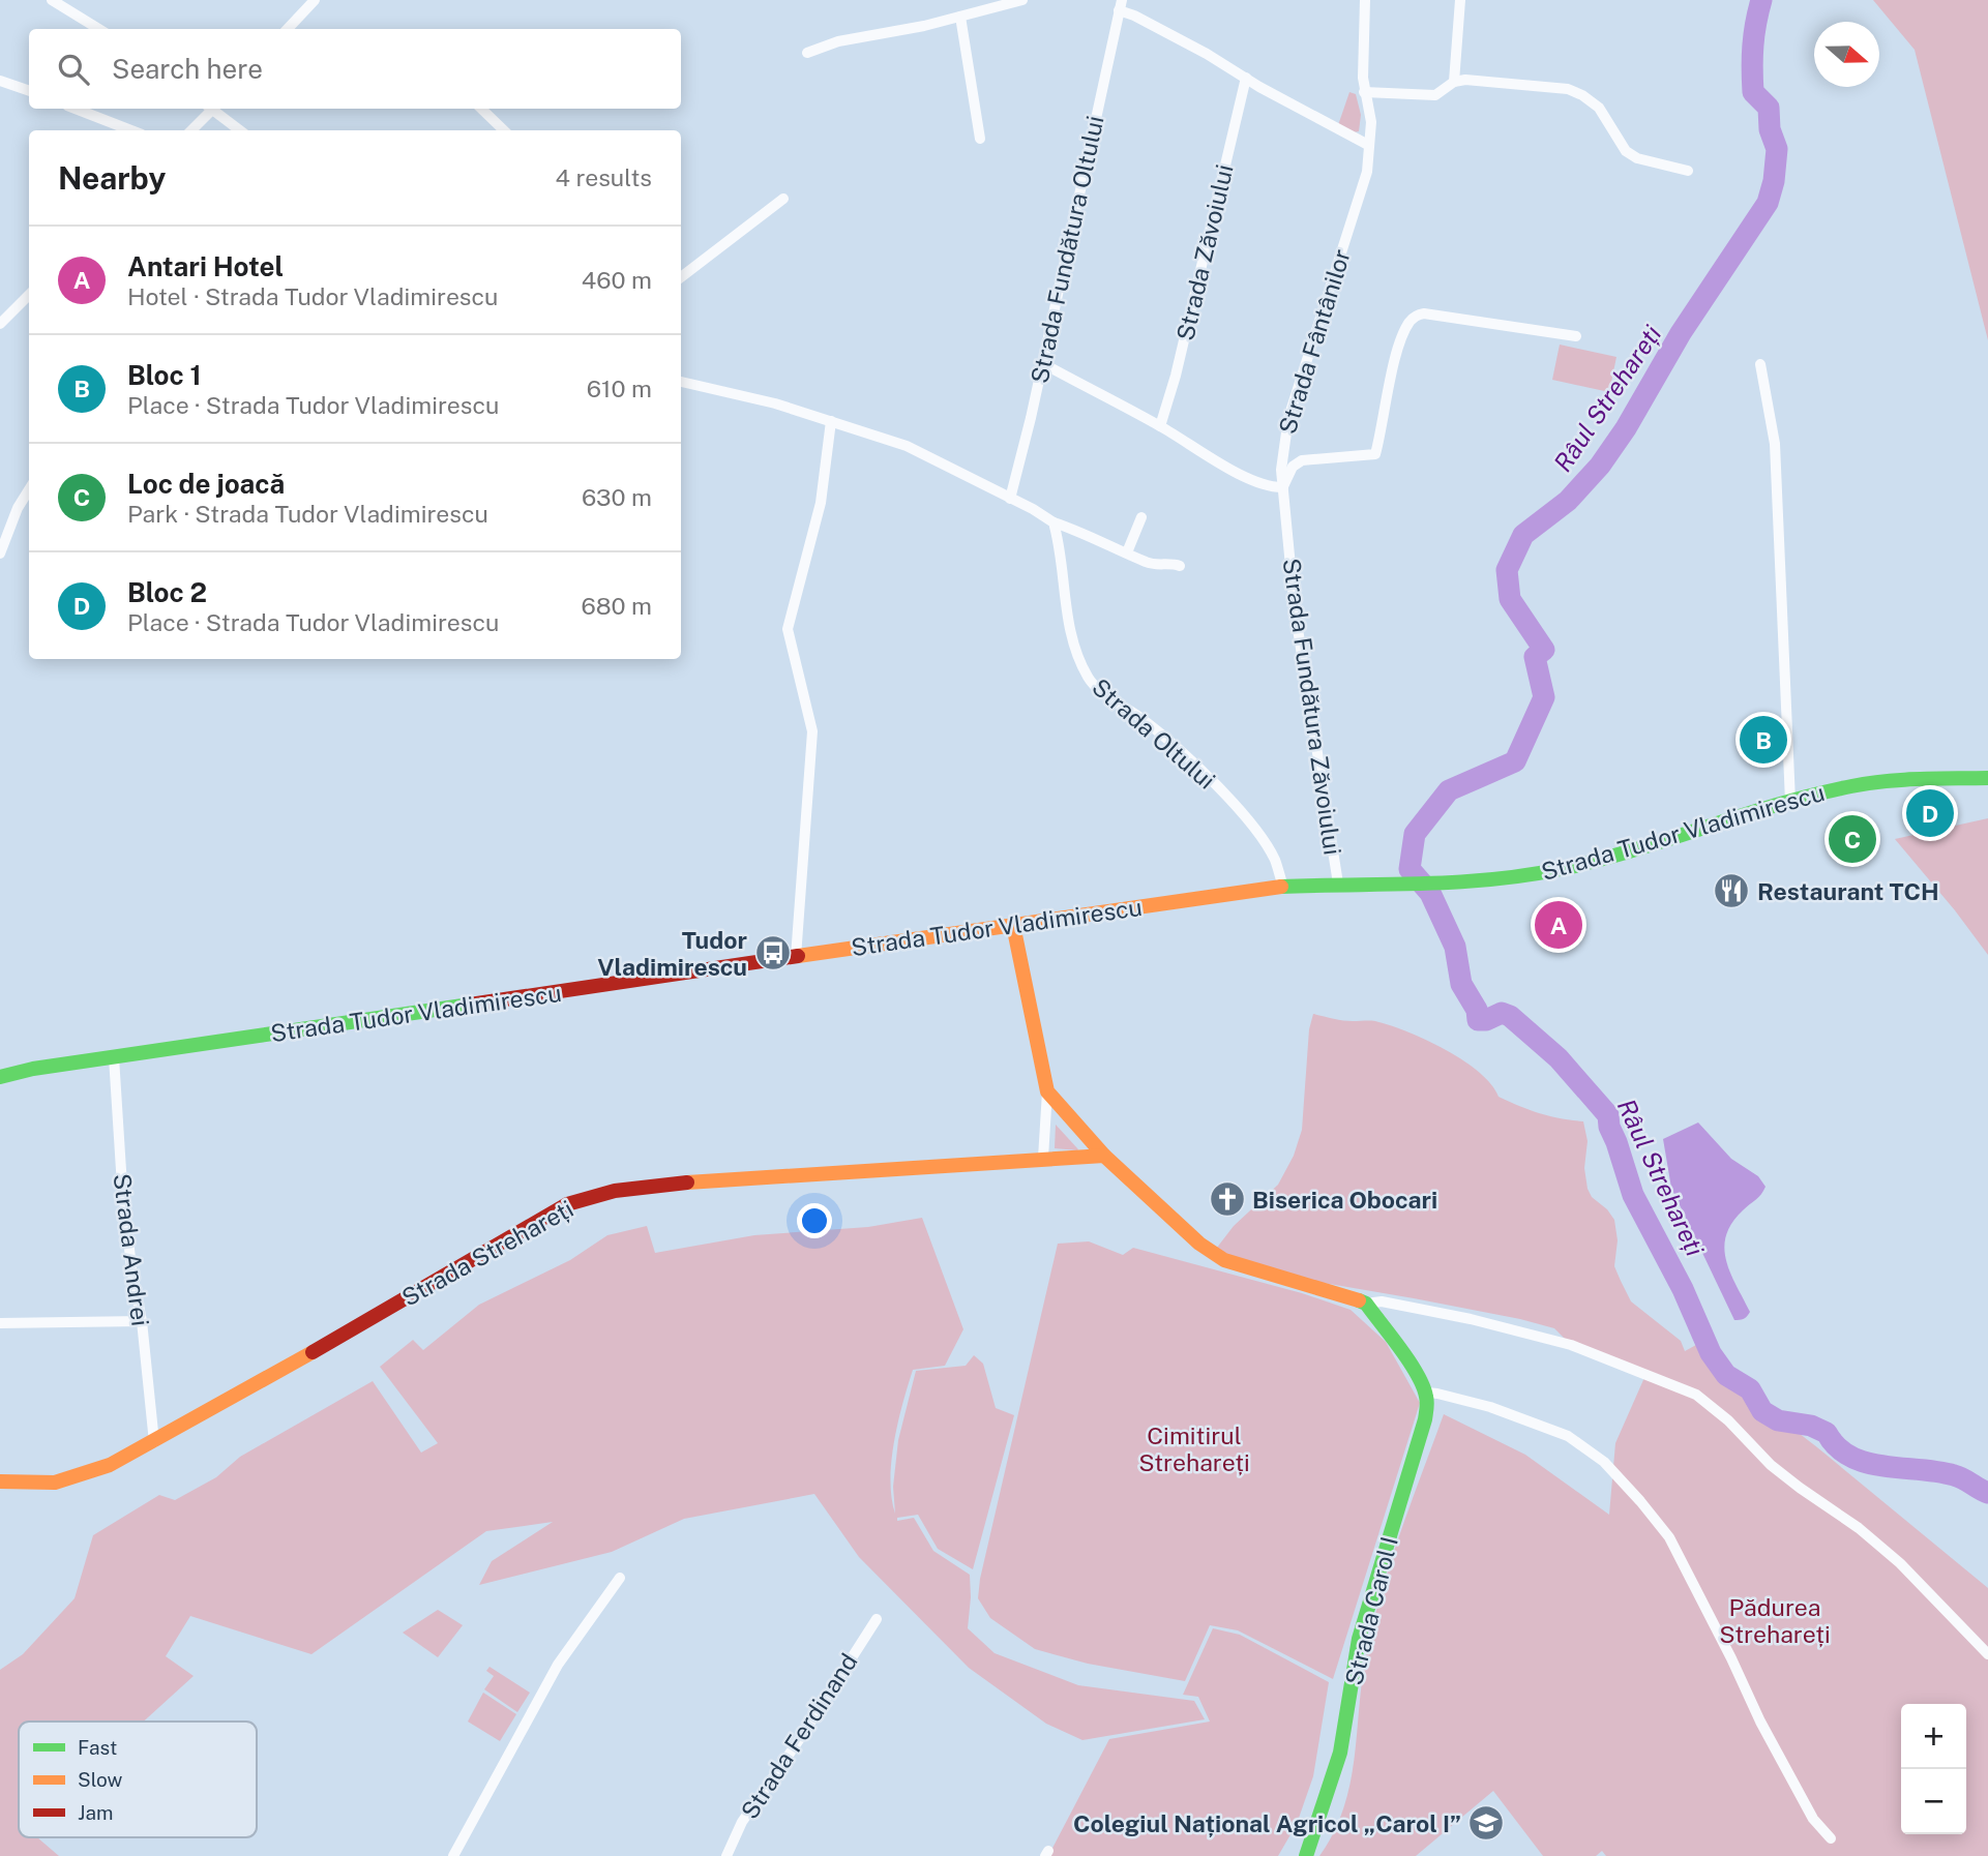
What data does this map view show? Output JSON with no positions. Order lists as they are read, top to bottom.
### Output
{
  "streets": {
    "street": [
      "Strada Fundătura Oltului",
      "Strada Zăvoiului",
      "Strada Fântânilor",
      "Strada Fundătura Zăvoiului",
      "Strada Oltului",
      "Strada Tudor Vladimirescu",
      "Strada Andrei",
      "Strada Strehareți",
      "Strada Carol I",
      "Strada Ferdinand"
    ]
  },
  "crossings": [
    ["Strada Fântânilor", "Strada Fundătura Zăvoiului"],
    ["Strada Fundătura Zăvoiului", "Strada Tudor Vladimirescu"],
    ["Strada Oltului", "Strada Tudor Vladimirescu"],
    ["Strada Tudor Vladimirescu", "Strada Andrei"],
    ["Strada Andrei", "Strada Strehareți"]
  ],
  "water": ["Râul Strehareți"],
  "parks": ["Cimitirul Strehareți", "Pădurea Strehareți"],
  "places": {
    "restaurant": ["Restaurant TCH"],
    "bus stop": ["Tudor Vladimirescu"],
    "church": ["Biserica Obocari"],
    "school or university": ["Colegiul Național Agricol „Carol I”"]
  },
  "legend": ["Fast", "Slow", "Jam"],
  "north": "right",
  "page": {
    "search": "Search here",
    "heading": ["Nearby", "4 results"],
    "list": [
      {
        "mark": "A",
        "name": "Antari Hotel",
        "note": "Hotel · Strada Tudor Vladimirescu",
        "value": "460 m"
      },
      {
        "mark": "B",
        "name": "Bloc 1",
        "note": "Place · Strada Tudor Vladimirescu",
        "value": "610 m"
      },
      {
        "mark": "C",
        "name": "Loc de joacă",
        "note": "Park · Strada Tudor Vladimirescu",
        "value": "630 m"
      },
      {
        "mark": "D",
        "name": "Bloc 2",
        "note": "Place · Strada Tudor Vladimirescu",
        "value": "680 m"
      }
    ],
    "pins": [
      "B",
      "D",
      "C",
      "A"
    ],
    "map_buttons": ["+", "−"]
  }
}
